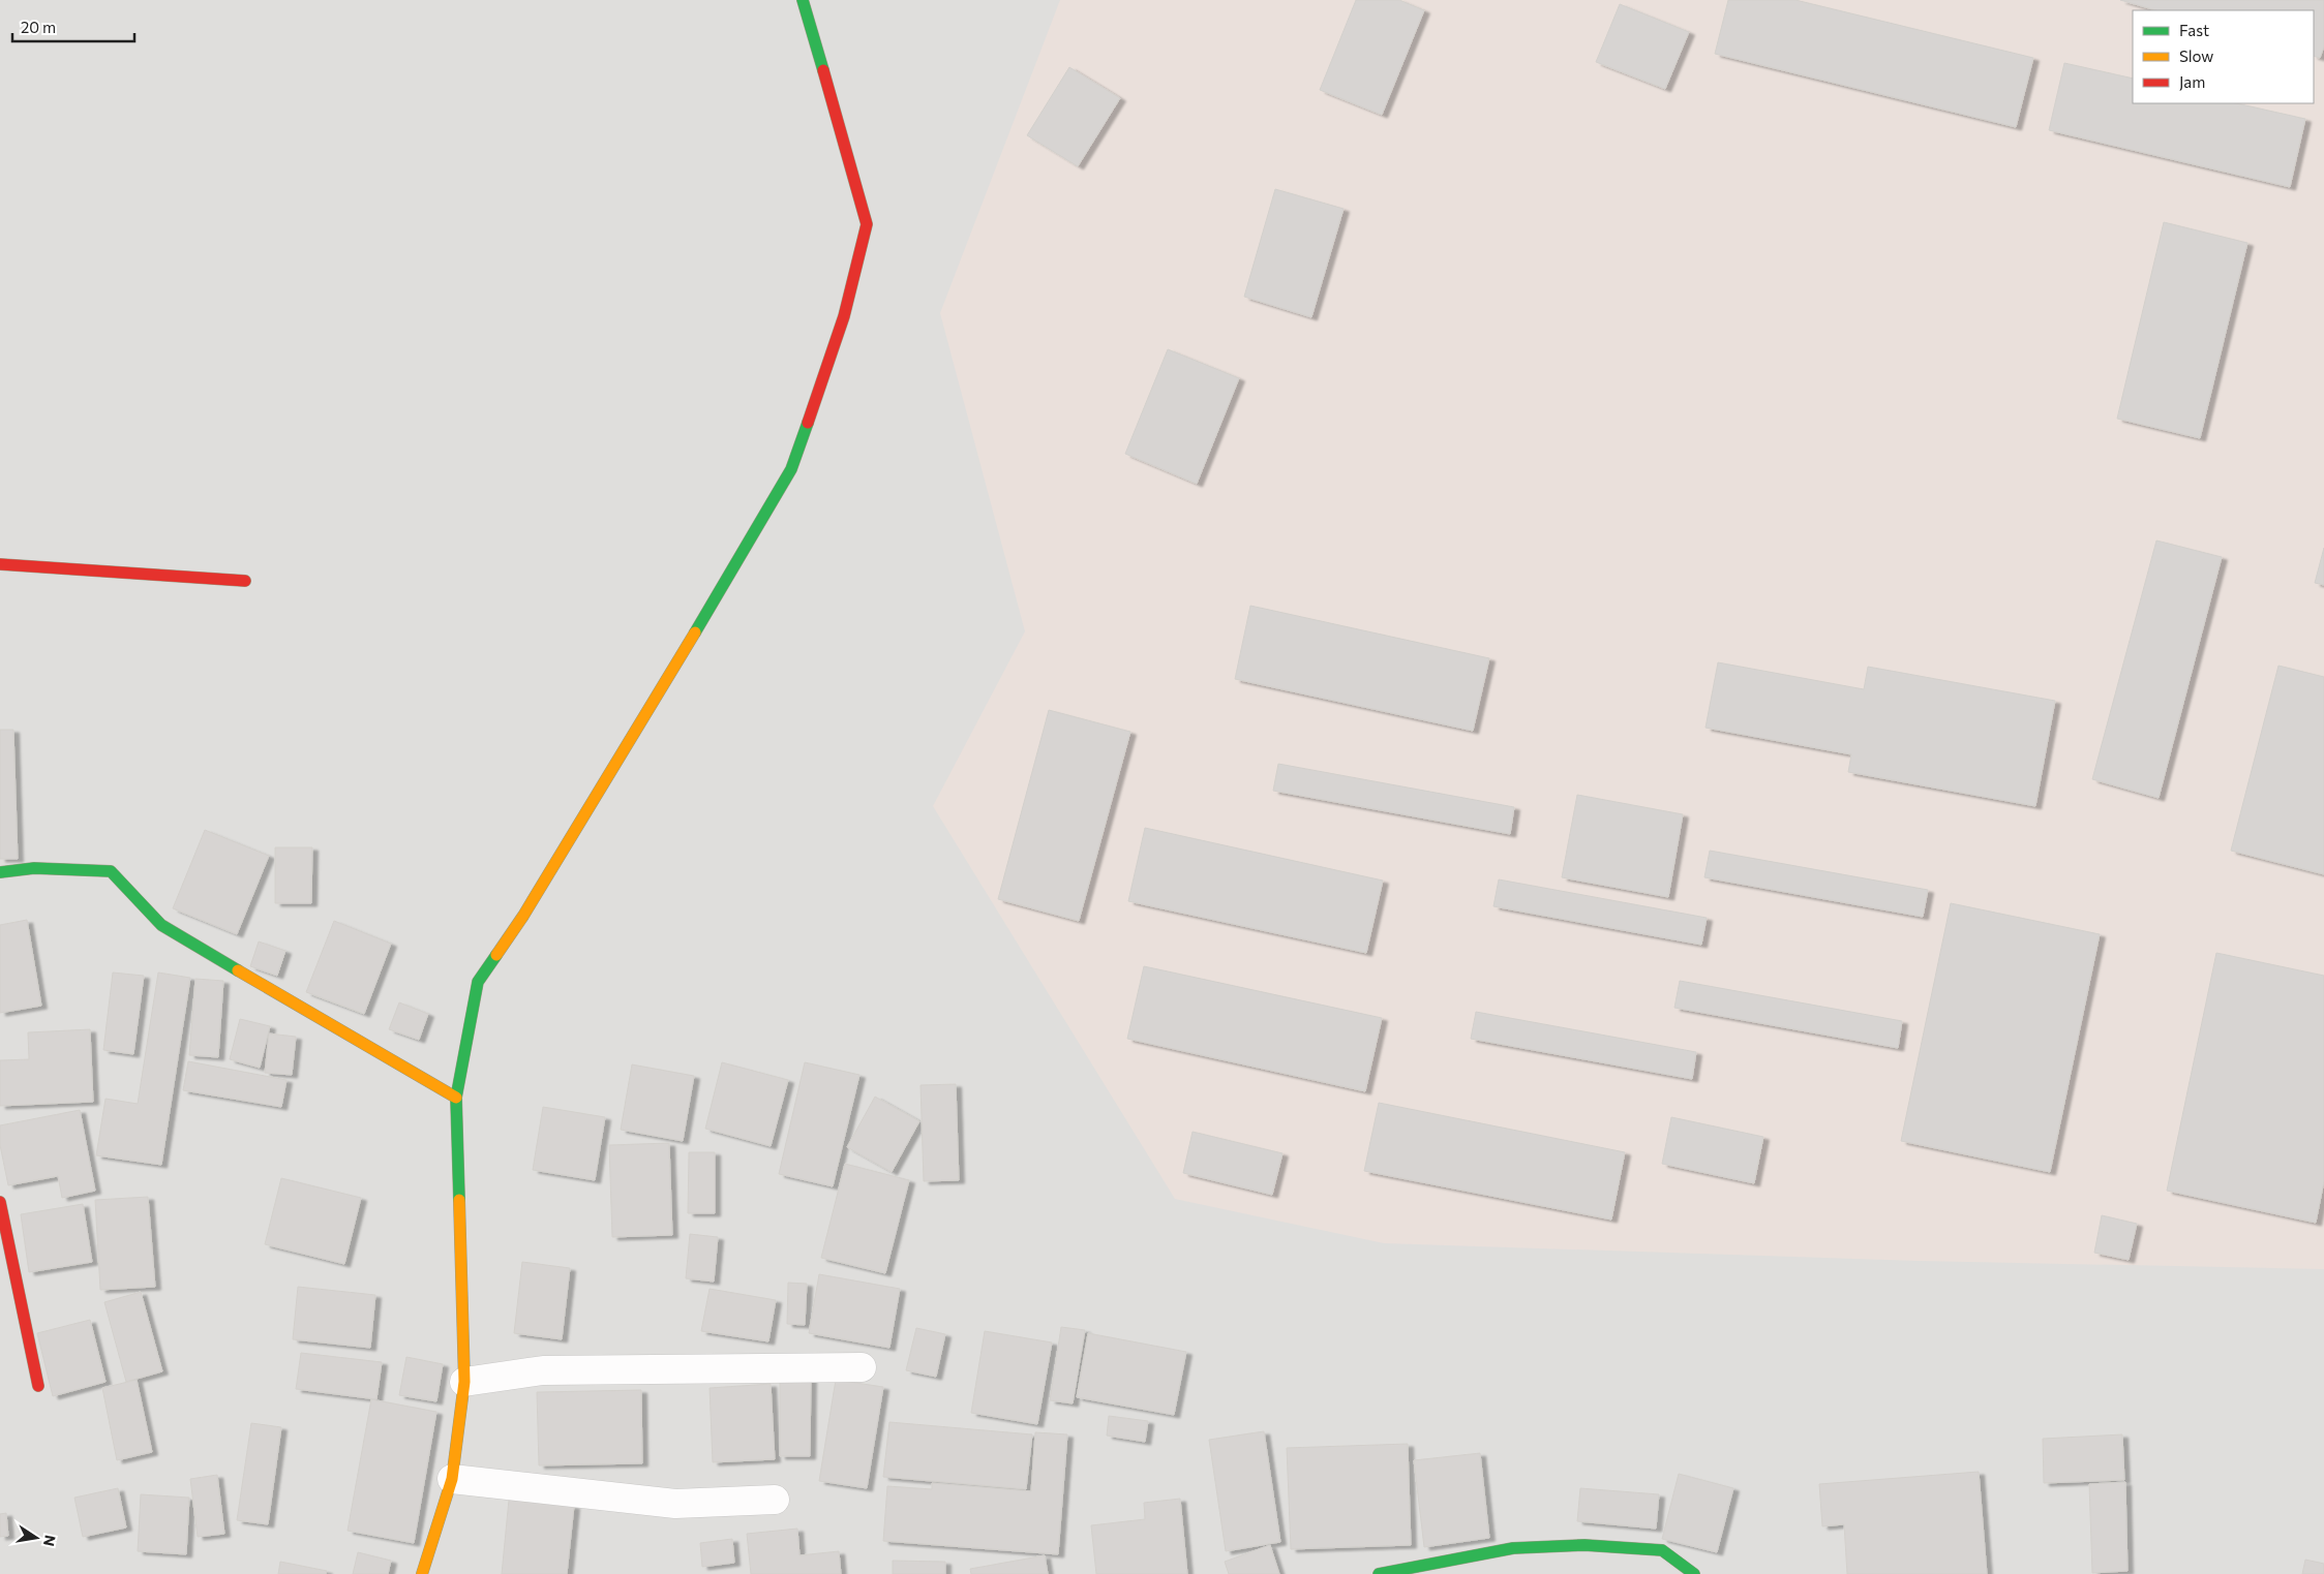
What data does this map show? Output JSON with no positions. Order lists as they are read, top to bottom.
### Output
{
  "legend": ["Fast", "Slow", "Jam"],
  "scale_bar": "20 m",
  "north": "right"
}
